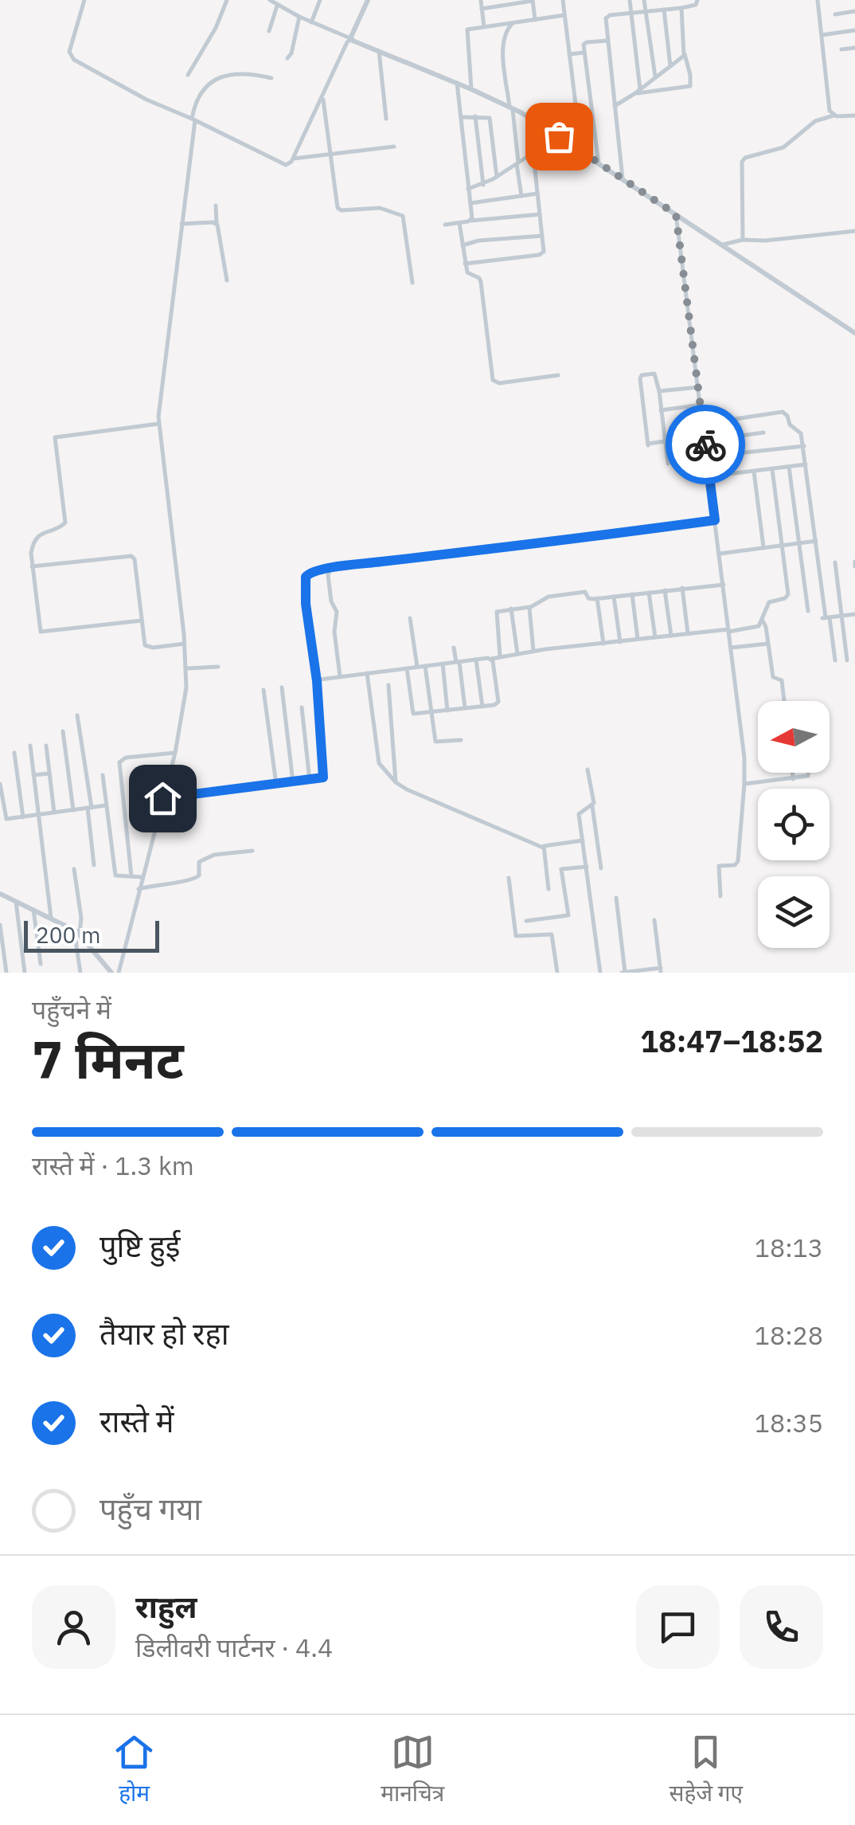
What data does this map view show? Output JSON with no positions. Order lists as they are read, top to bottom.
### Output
{
  "scale_bar": "200 m",
  "north": "left",
  "page": {
    "scale": "200 m",
    "heading": ["7 मिनट", "पहुँचने में", "18:47–18:52"],
    "panel": ["राहुल", "डिलीवरी पार्टनर · 4.4"],
    "bar": "रास्ते में · 1.3 km",
    "list": [
      ["पुष्टि हुई", "18:13"],
      ["तैयार हो रहा", "18:28"],
      ["रास्ते में", "18:35"],
      "पहुँच गया"
    ],
    "tabs": ["होम", "मानचित्र", "सहेजे गए"]
  }
}
